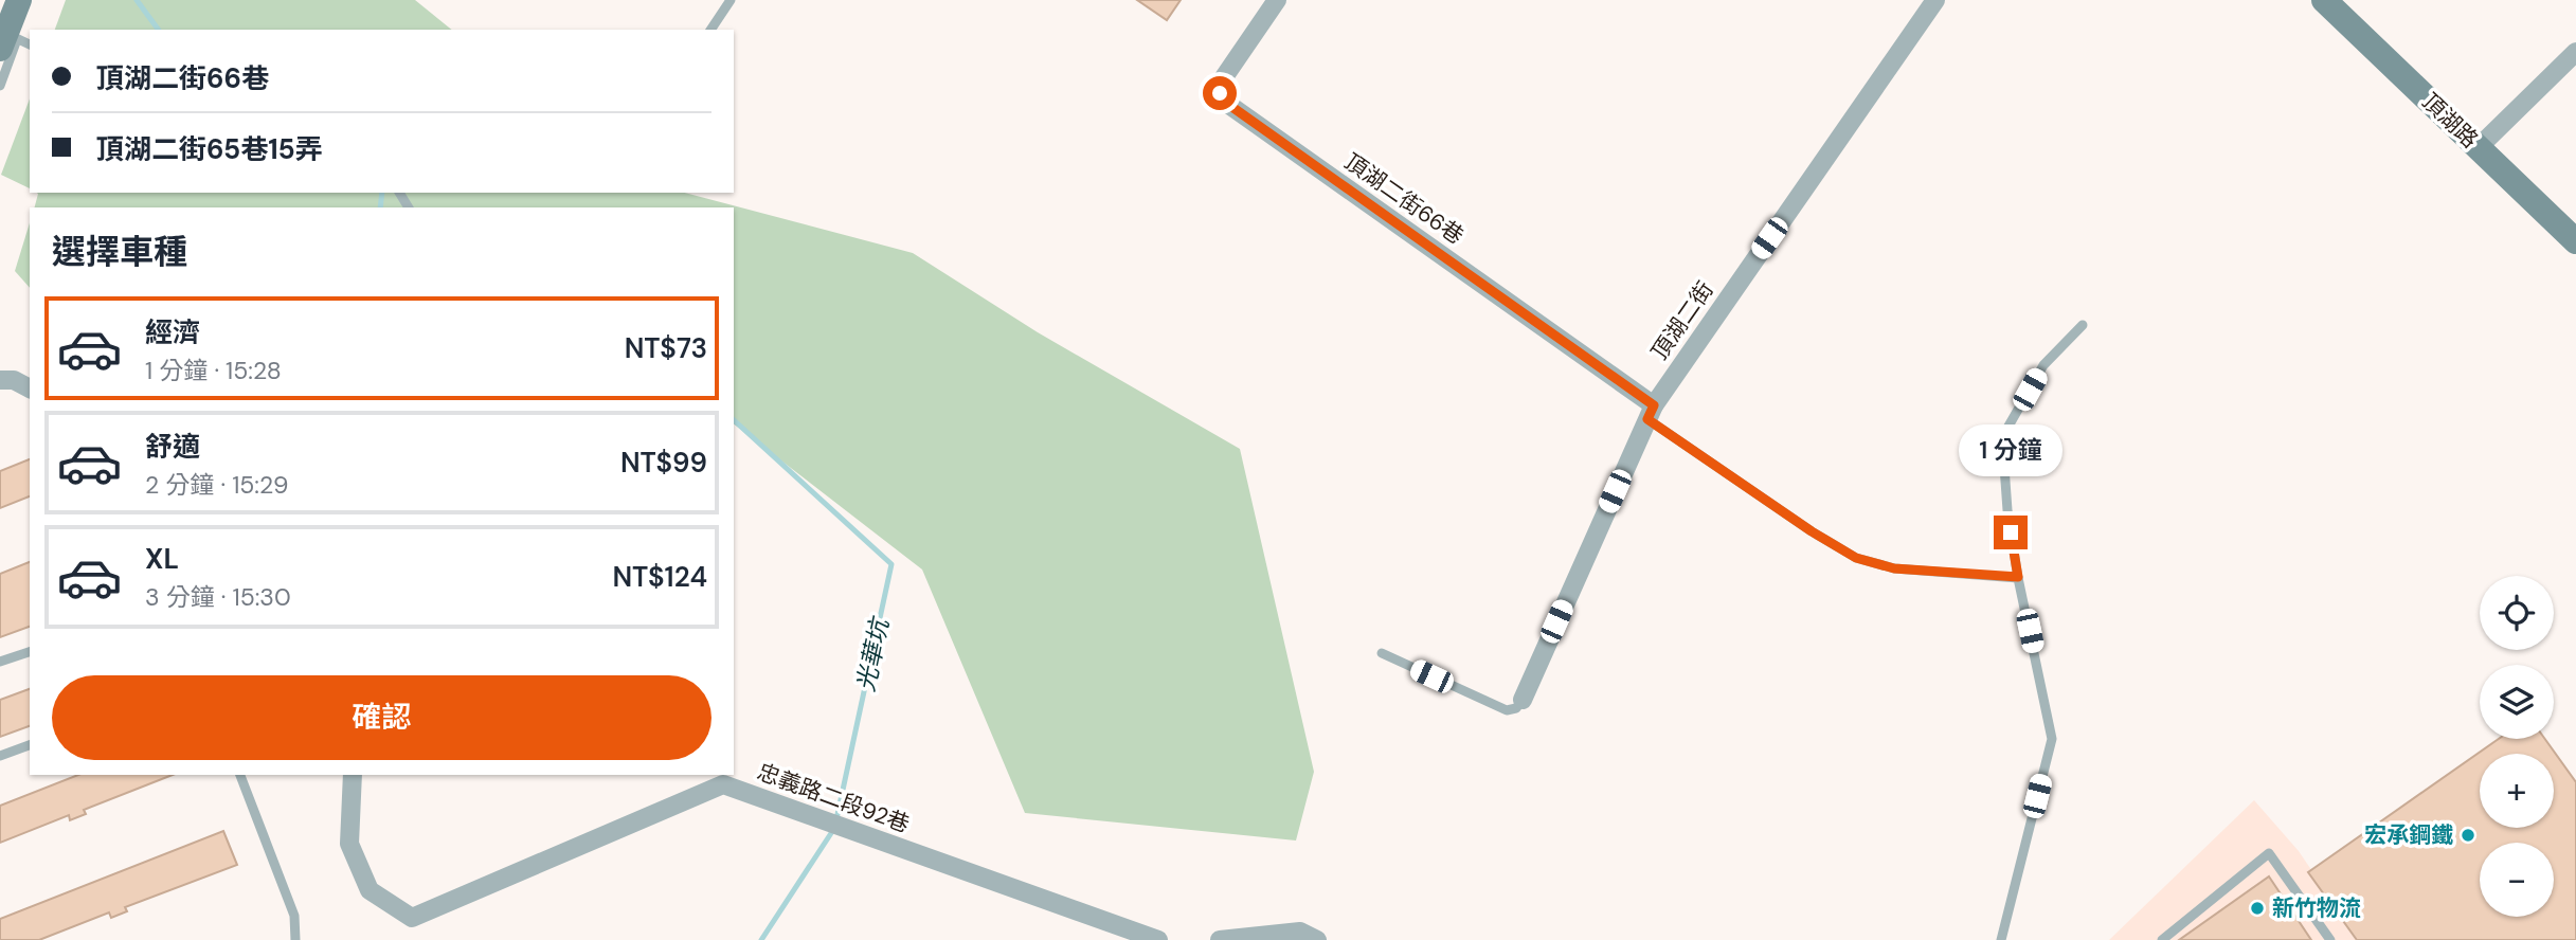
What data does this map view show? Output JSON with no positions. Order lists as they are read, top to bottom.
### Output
{
  "streets": {
    "street": [
      "頂湖路",
      "頂湖二街66巷",
      "頂湖二街",
      "忠義路二段92巷"
    ]
  },
  "crossings": [
    ["頂湖二街66巷", "頂湖二街"]
  ],
  "water": ["光華坑"],
  "places": ["宏承鋼鐵", "新竹物流"],
  "page": {
    "banner": ["頂湖二街66巷", "頂湖二街65巷15弄"],
    "heading": "選擇車種",
    "list": [
      {
        "name": "經濟",
        "note": "1 分鐘 · 15:28",
        "value": "NT$73"
      },
      {
        "name": "舒適",
        "note": "2 分鐘 · 15:29",
        "value": "NT$99"
      },
      {
        "name": "XL",
        "note": "3 分鐘 · 15:30",
        "value": "NT$124"
      }
    ],
    "bubble": "1 分鐘",
    "map_buttons": ["+", "−"],
    "buttons": "確認"
  }
}
